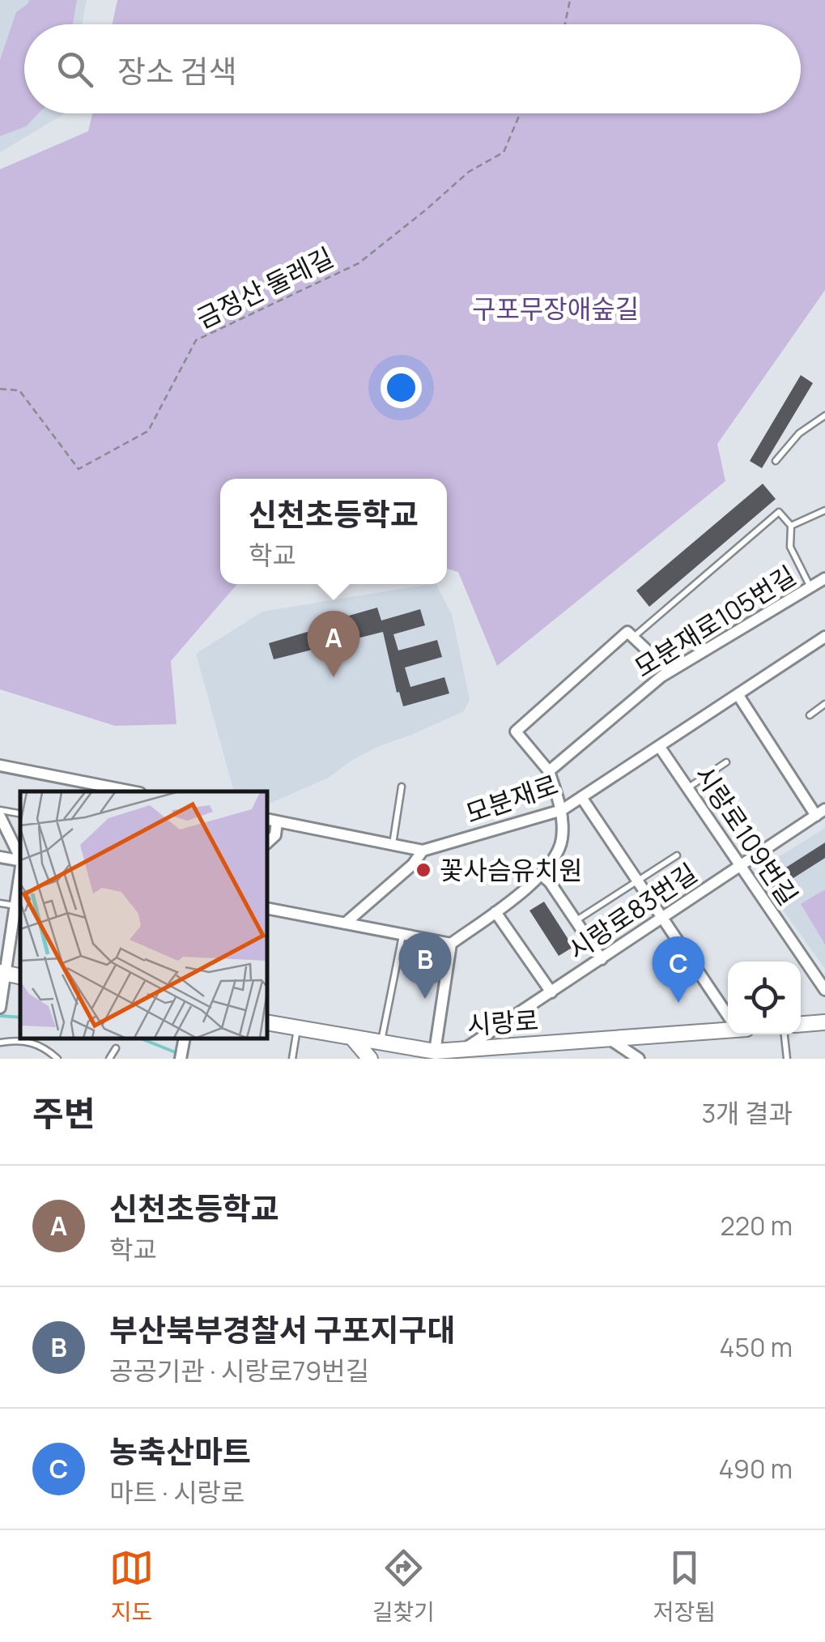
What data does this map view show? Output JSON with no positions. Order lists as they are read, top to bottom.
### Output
{
  "streets": {
    "main road": ["시랑로"],
    "street": [
      "모분재로105번길",
      "모분재로",
      "시랑로109번길",
      "시랑로83번길"
    ],
    "path": ["금정산 둘레길"]
  },
  "crossings": [
    ["모분재로", "시랑로109번길"],
    ["시랑로109번길", "시랑로83번길"],
    ["시랑로83번길", "시랑로"]
  ],
  "parks": ["구포무장애숲길"],
  "places": ["꽃사슴유치원"],
  "page": {
    "search": "장소 검색",
    "popup": ["신천초등학교", "학교"],
    "pins": ["A", "B", "C"],
    "heading": ["주변", "3개 결과"],
    "list": [
      {
        "mark": "A",
        "name": "신천초등학교",
        "note": "학교",
        "value": "220 m"
      },
      {
        "mark": "B",
        "name": "부산북부경찰서 구포지구대",
        "note": "공공기관 · 시랑로79번길",
        "value": "450 m"
      },
      {
        "mark": "C",
        "name": "농축산마트",
        "note": "마트 · 시랑로",
        "value": "490 m"
      }
    ],
    "nav": ["지도", "길찾기", "저장됨"]
  }
}
